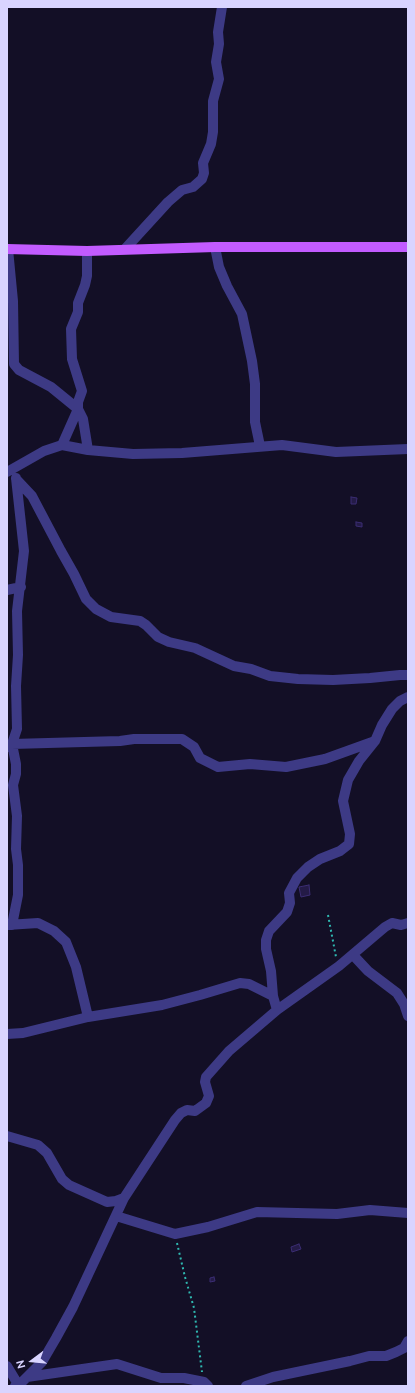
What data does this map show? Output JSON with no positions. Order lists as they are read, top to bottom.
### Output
{
  "north": "left"
}
